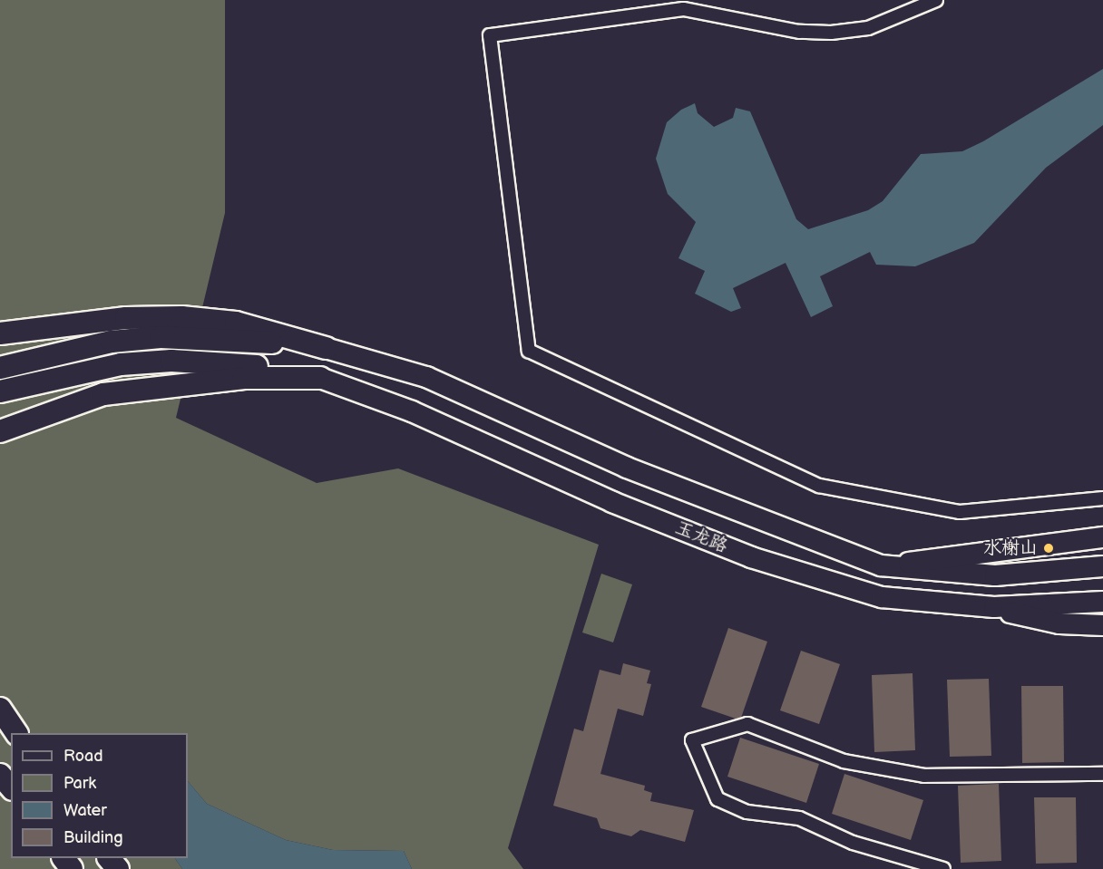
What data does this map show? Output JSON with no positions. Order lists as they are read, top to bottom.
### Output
{
  "streets": {
    "main road": ["玉龙路"]
  },
  "places": ["水榭山"],
  "legend": [
    "Road",
    "Park",
    "Water",
    "Building"
  ]
}
